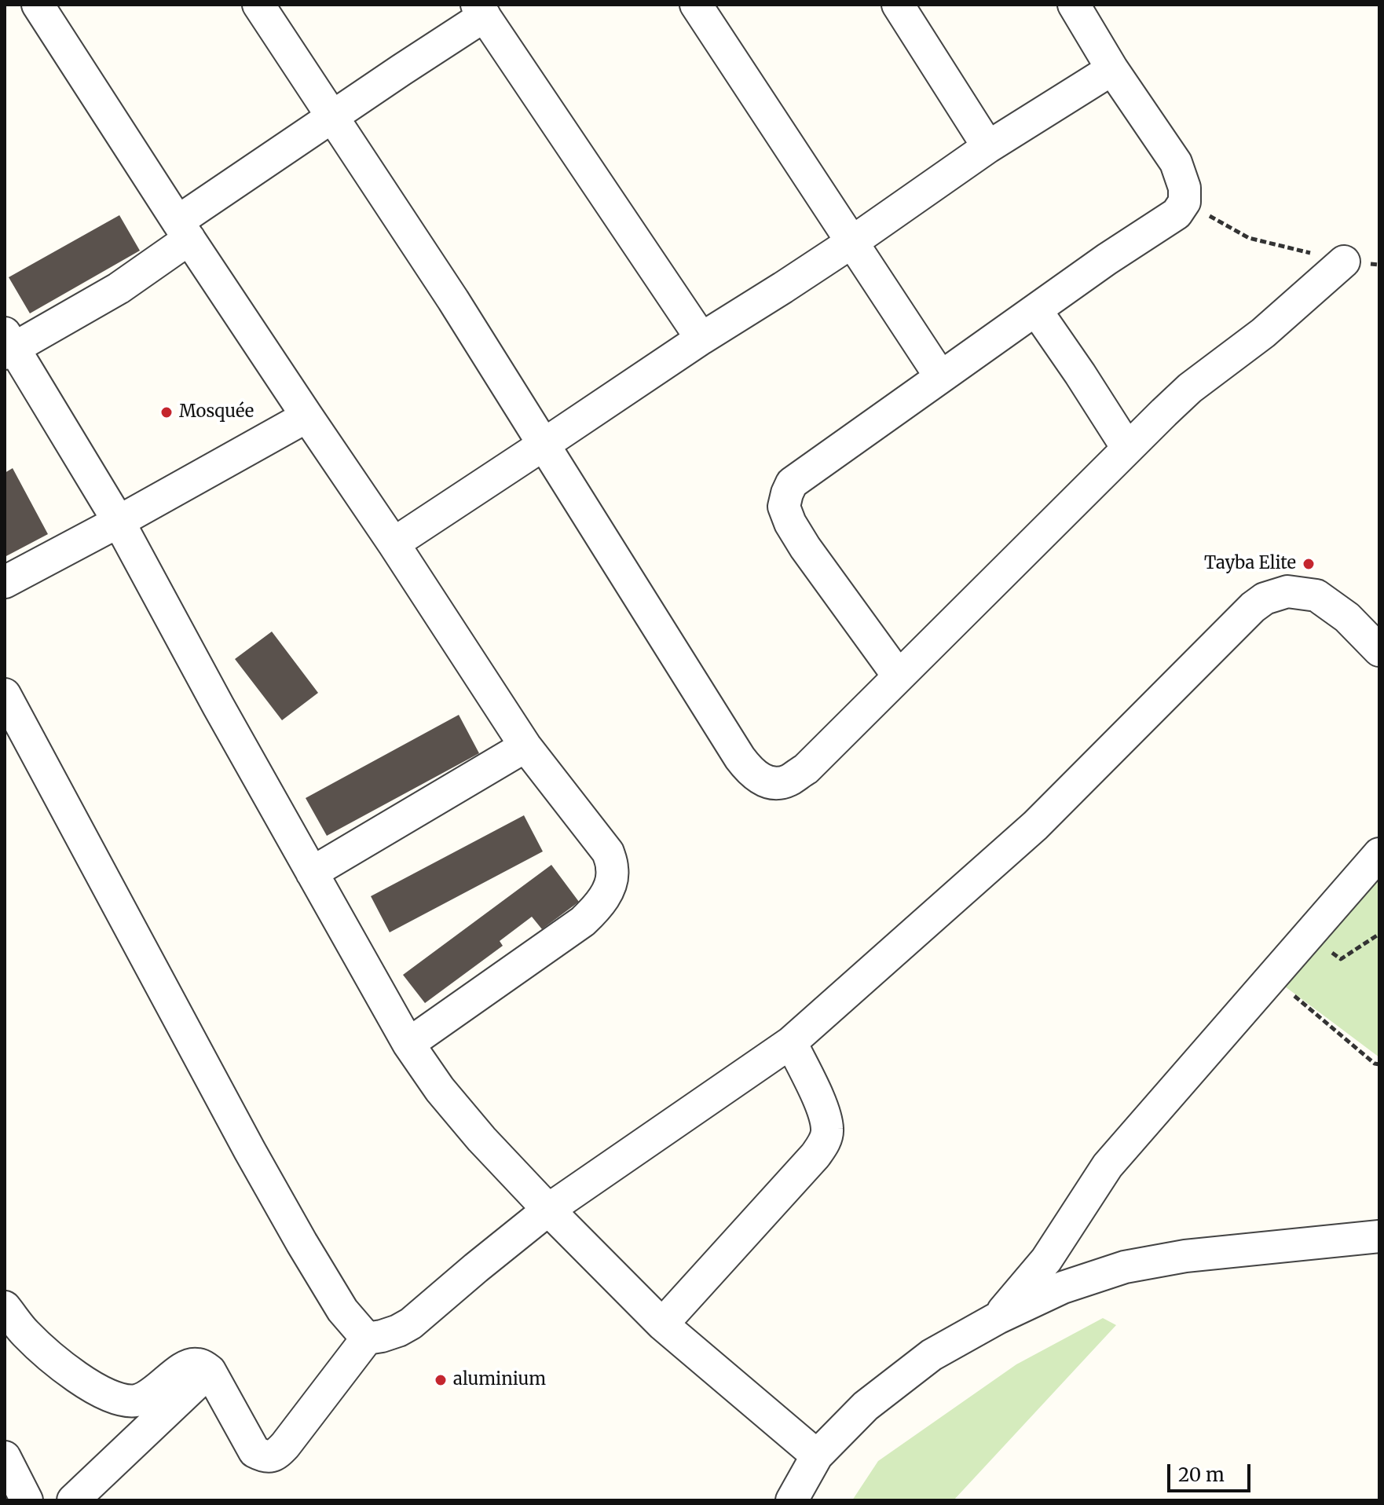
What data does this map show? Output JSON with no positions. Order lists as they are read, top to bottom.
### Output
{
  "places": ["Mosquée", "Tayba Elite", "aluminium"],
  "scale_bar": "20 m"
}
